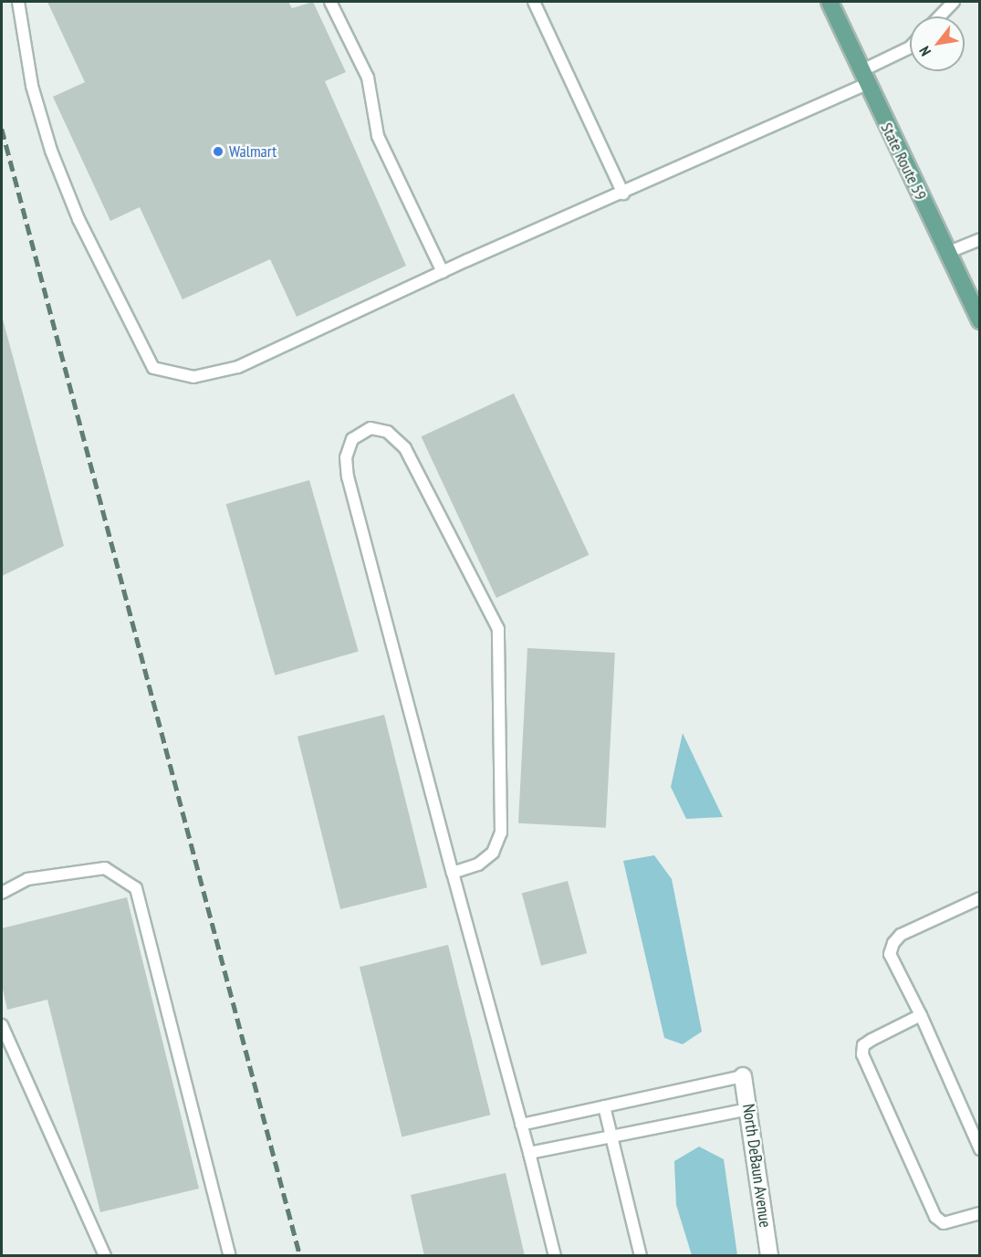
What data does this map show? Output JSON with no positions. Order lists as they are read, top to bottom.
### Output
{
  "streets": {
    "main road": ["State Route 59"],
    "street": ["North DeBaun Avenue"]
  },
  "places": ["Walmart"],
  "north": "bottom left"
}
